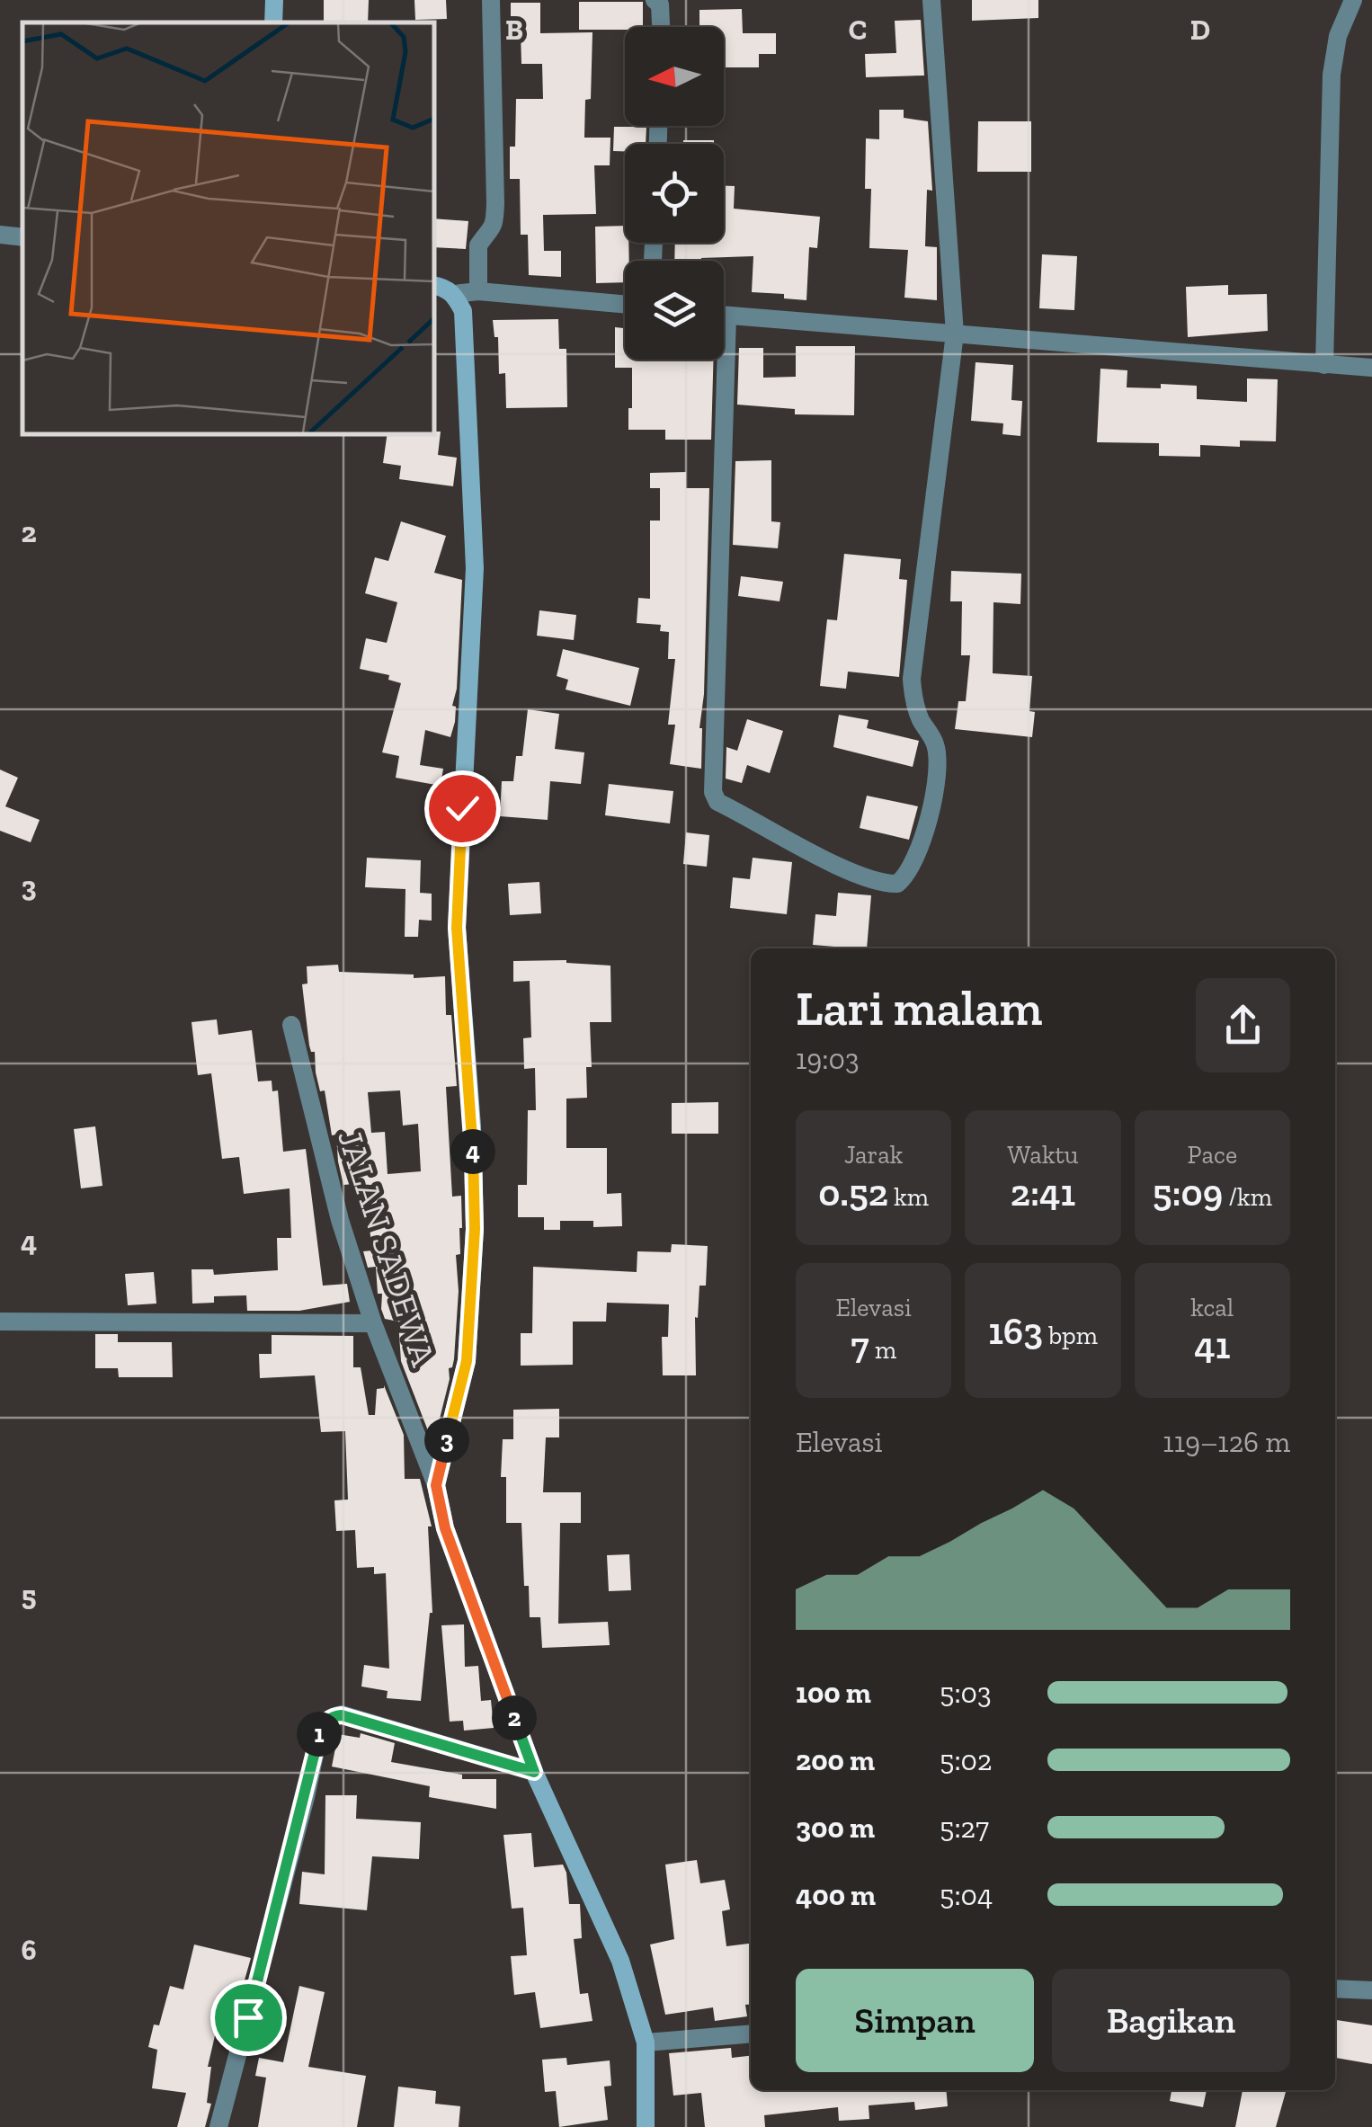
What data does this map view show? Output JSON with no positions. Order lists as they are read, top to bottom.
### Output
{
  "streets": {
    "street": ["JALAN SADEWA"]
  },
  "north": "left",
  "page": {
    "heading": ["Lari malam", "19:03"],
    "stats": [
      ["Jarak", "0.52 km"],
      ["Waktu", "2:41"],
      ["Pace", "5:09 /km"],
      ["Elevasi", "7 m"],
      ["163 bpm"],
      ["kcal", "41"]
    ],
    "pins": [
      "4",
      "3",
      "2",
      "1"
    ],
    "chart": ["Elevasi", "119–126 m"],
    "list": [
      {
        "name": "100 m",
        "note": "5:03"
      },
      {
        "name": "200 m",
        "note": "5:02"
      },
      {
        "name": "300 m",
        "note": "5:27"
      },
      {
        "name": "400 m",
        "note": "5:04"
      }
    ],
    "buttons": ["Simpan", "Bagikan"]
  },
  "grid": {
    "columns": ["B", "C", "D"],
    "rows": [
      "2",
      "3",
      "4",
      "5",
      "6"
    ]
  }
}
